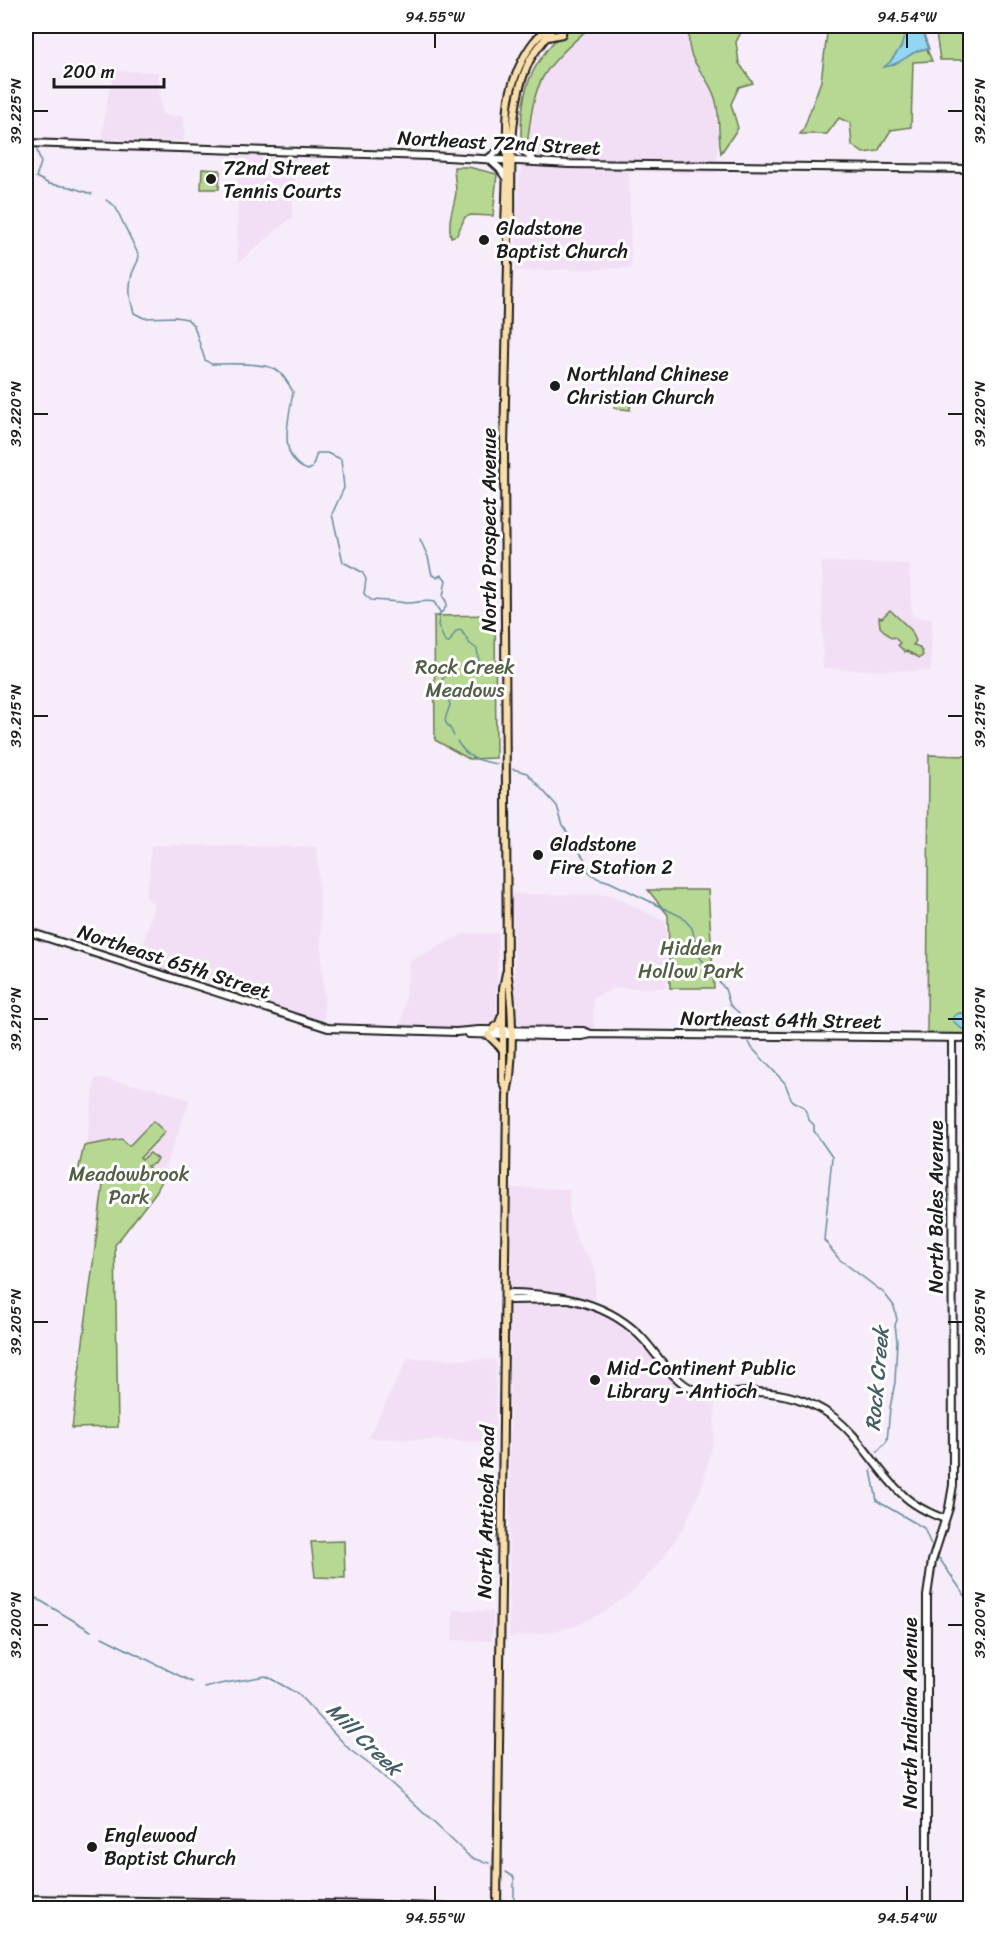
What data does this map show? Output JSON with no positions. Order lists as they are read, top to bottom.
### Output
{
  "streets": {
    "main road": ["North Prospect Avenue", "North Antioch Road"],
    "street": [
      "Northeast 72nd Street",
      "Northeast 65th Street",
      "Northeast 64th Street",
      "North Bales Avenue",
      "North Indiana Avenue"
    ]
  },
  "crossings": [
    ["Northeast 72nd Street", "North Prospect Avenue"],
    ["North Prospect Avenue", "Northeast 64th Street"],
    ["Northeast 65th Street", "Northeast 64th Street"],
    ["Northeast 64th Street", "North Bales Avenue"],
    ["North Bales Avenue", "North Indiana Avenue"]
  ],
  "water": ["Rock Creek", "Mill Creek"],
  "parks": ["Rock Creek Meadows", "Hidden Hollow Park", "Meadowbrook Park"],
  "places": [
    "72nd Street Tennis Courts",
    "Gladstone Baptist Church",
    "Northland Chinese Christian Church",
    "Gladstone Fire Station 2",
    "Mid-Continent Public Library - Antioch",
    "Englewood Baptist Church"
  ],
  "scale_bar": "200 m",
  "coordinates": [
    "94.55°W",
    "94.54°W",
    "39.225°N",
    "39.220°N",
    "39.215°N",
    "39.210°N",
    "39.205°N",
    "39.200°N"
  ]
}
